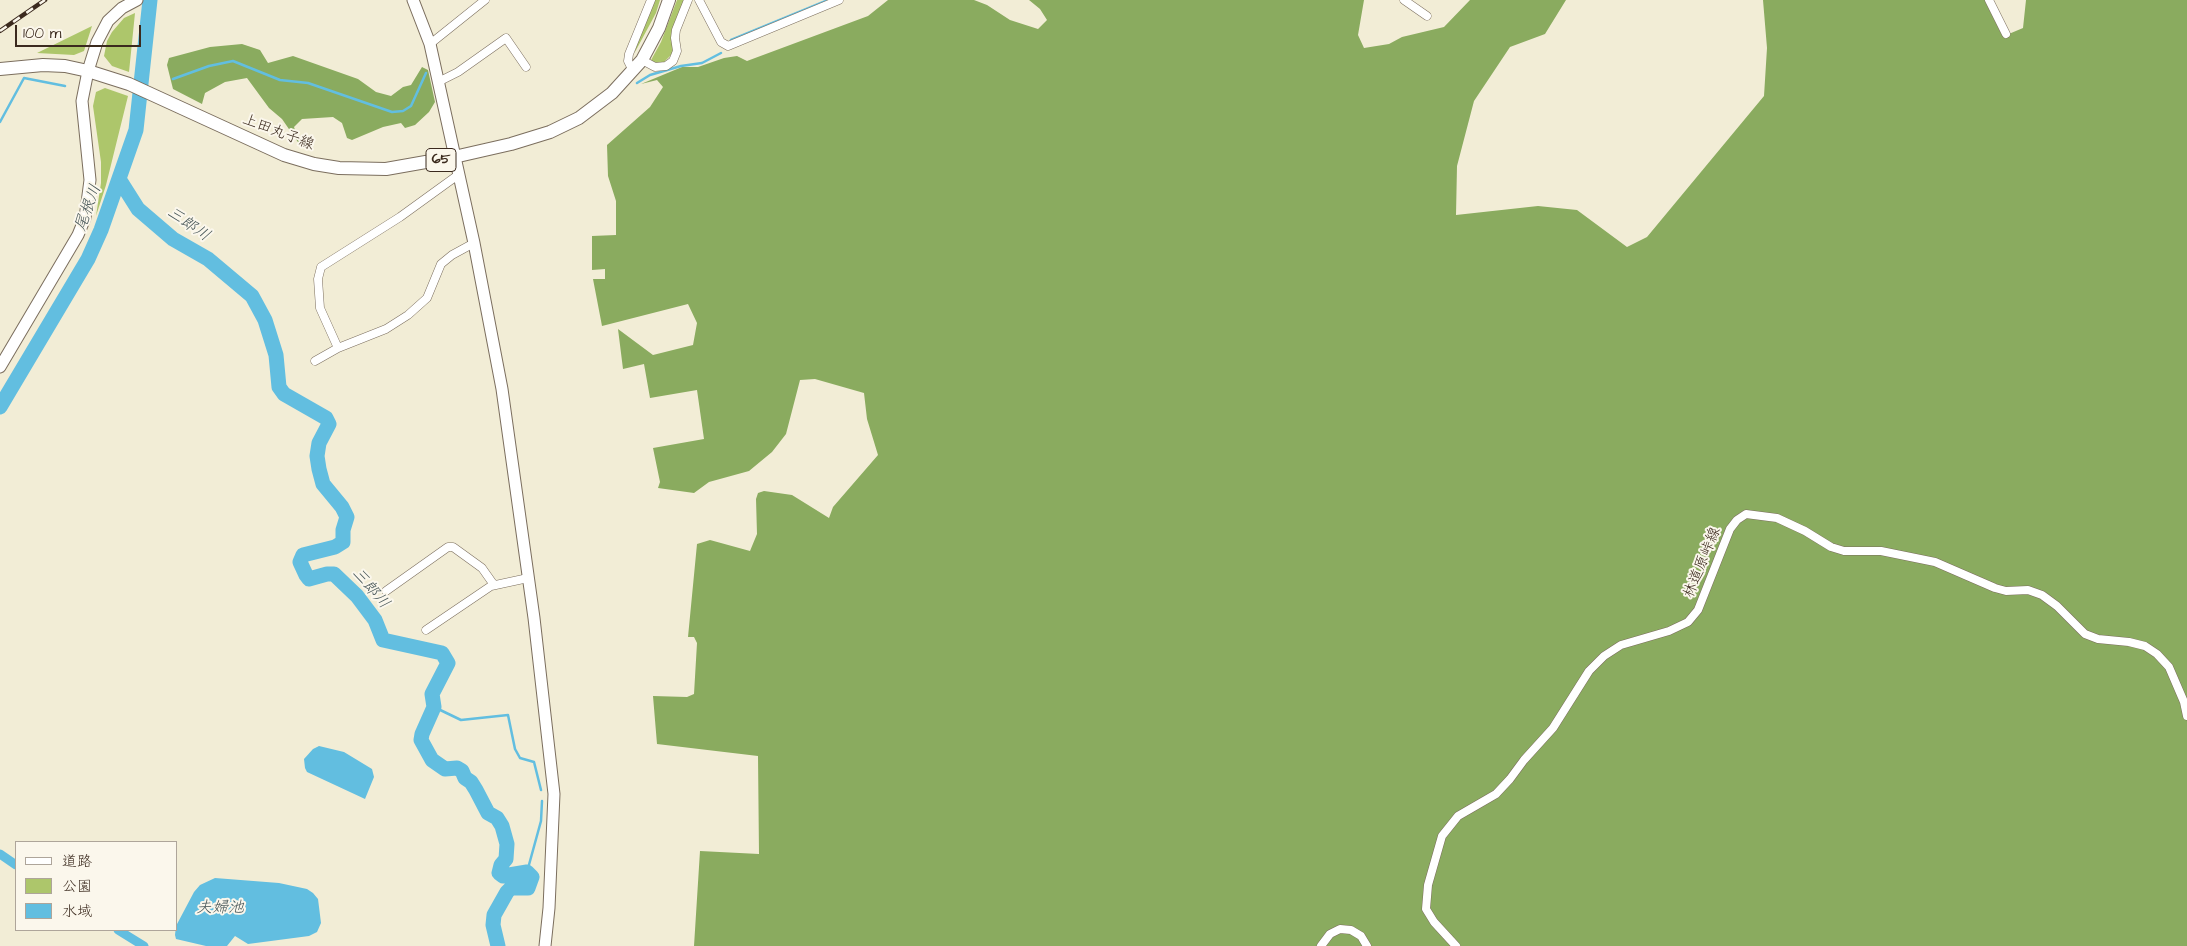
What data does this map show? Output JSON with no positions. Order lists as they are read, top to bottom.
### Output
{
  "streets": {
    "main road": ["上田丸子線", "65"],
    "street": ["林道原峠線"]
  },
  "water": ["尾根川", "三郎川", "夫婦池"],
  "legend": ["道路", "公園", "水域"],
  "scale_bar": "100 m"
}
